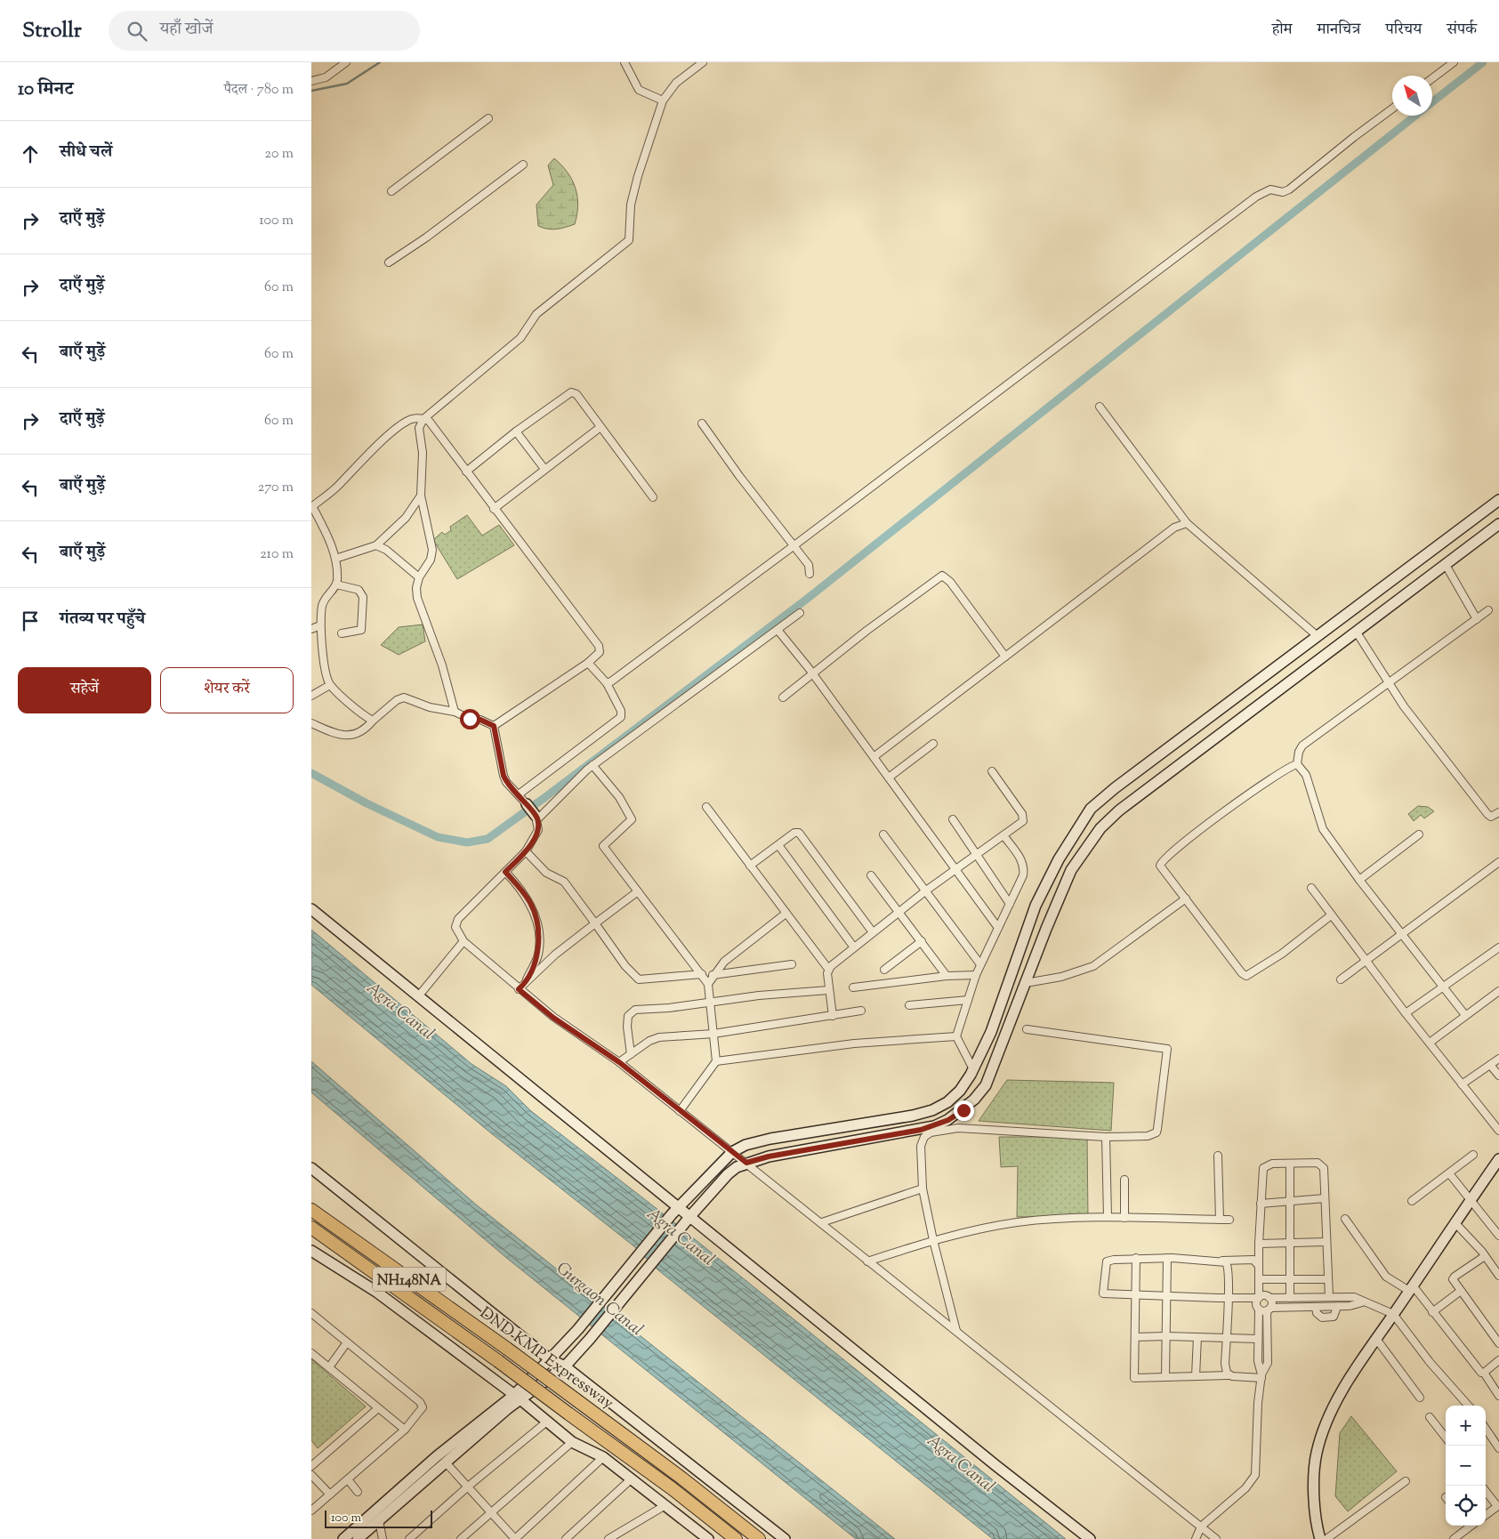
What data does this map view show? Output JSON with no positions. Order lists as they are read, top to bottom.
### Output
{
  "streets": {
    "highway": ["NH148NA", "DND KMP Expressway"]
  },
  "water": ["Agra Canal", "Gurgaon Canal"],
  "scale_bar": "100 m",
  "north": "top left",
  "page": {
    "header": "Strollr",
    "search": "यहाँ खोजें",
    "nav": [
      "होम",
      "मानचित्र",
      "परिचय",
      "संपर्क"
    ],
    "heading": ["10 मिनट", "पैदल · 780 m"],
    "list": [
      ["सीधे चलें", "20 m"],
      ["दाएँ मुड़ें", "100 m"],
      ["दाएँ मुड़ें", "60 m"],
      ["बाएँ मुड़ें", "60 m"],
      ["दाएँ मुड़ें", "60 m"],
      ["बाएँ मुड़ें", "270 m"],
      ["बाएँ मुड़ें", "210 m"],
      "गंतव्य पर पहुँचे"
    ],
    "buttons": ["सहेजें", "शेयर करें"],
    "map_buttons": ["+", "−"],
    "scale": "100 m"
  }
}
